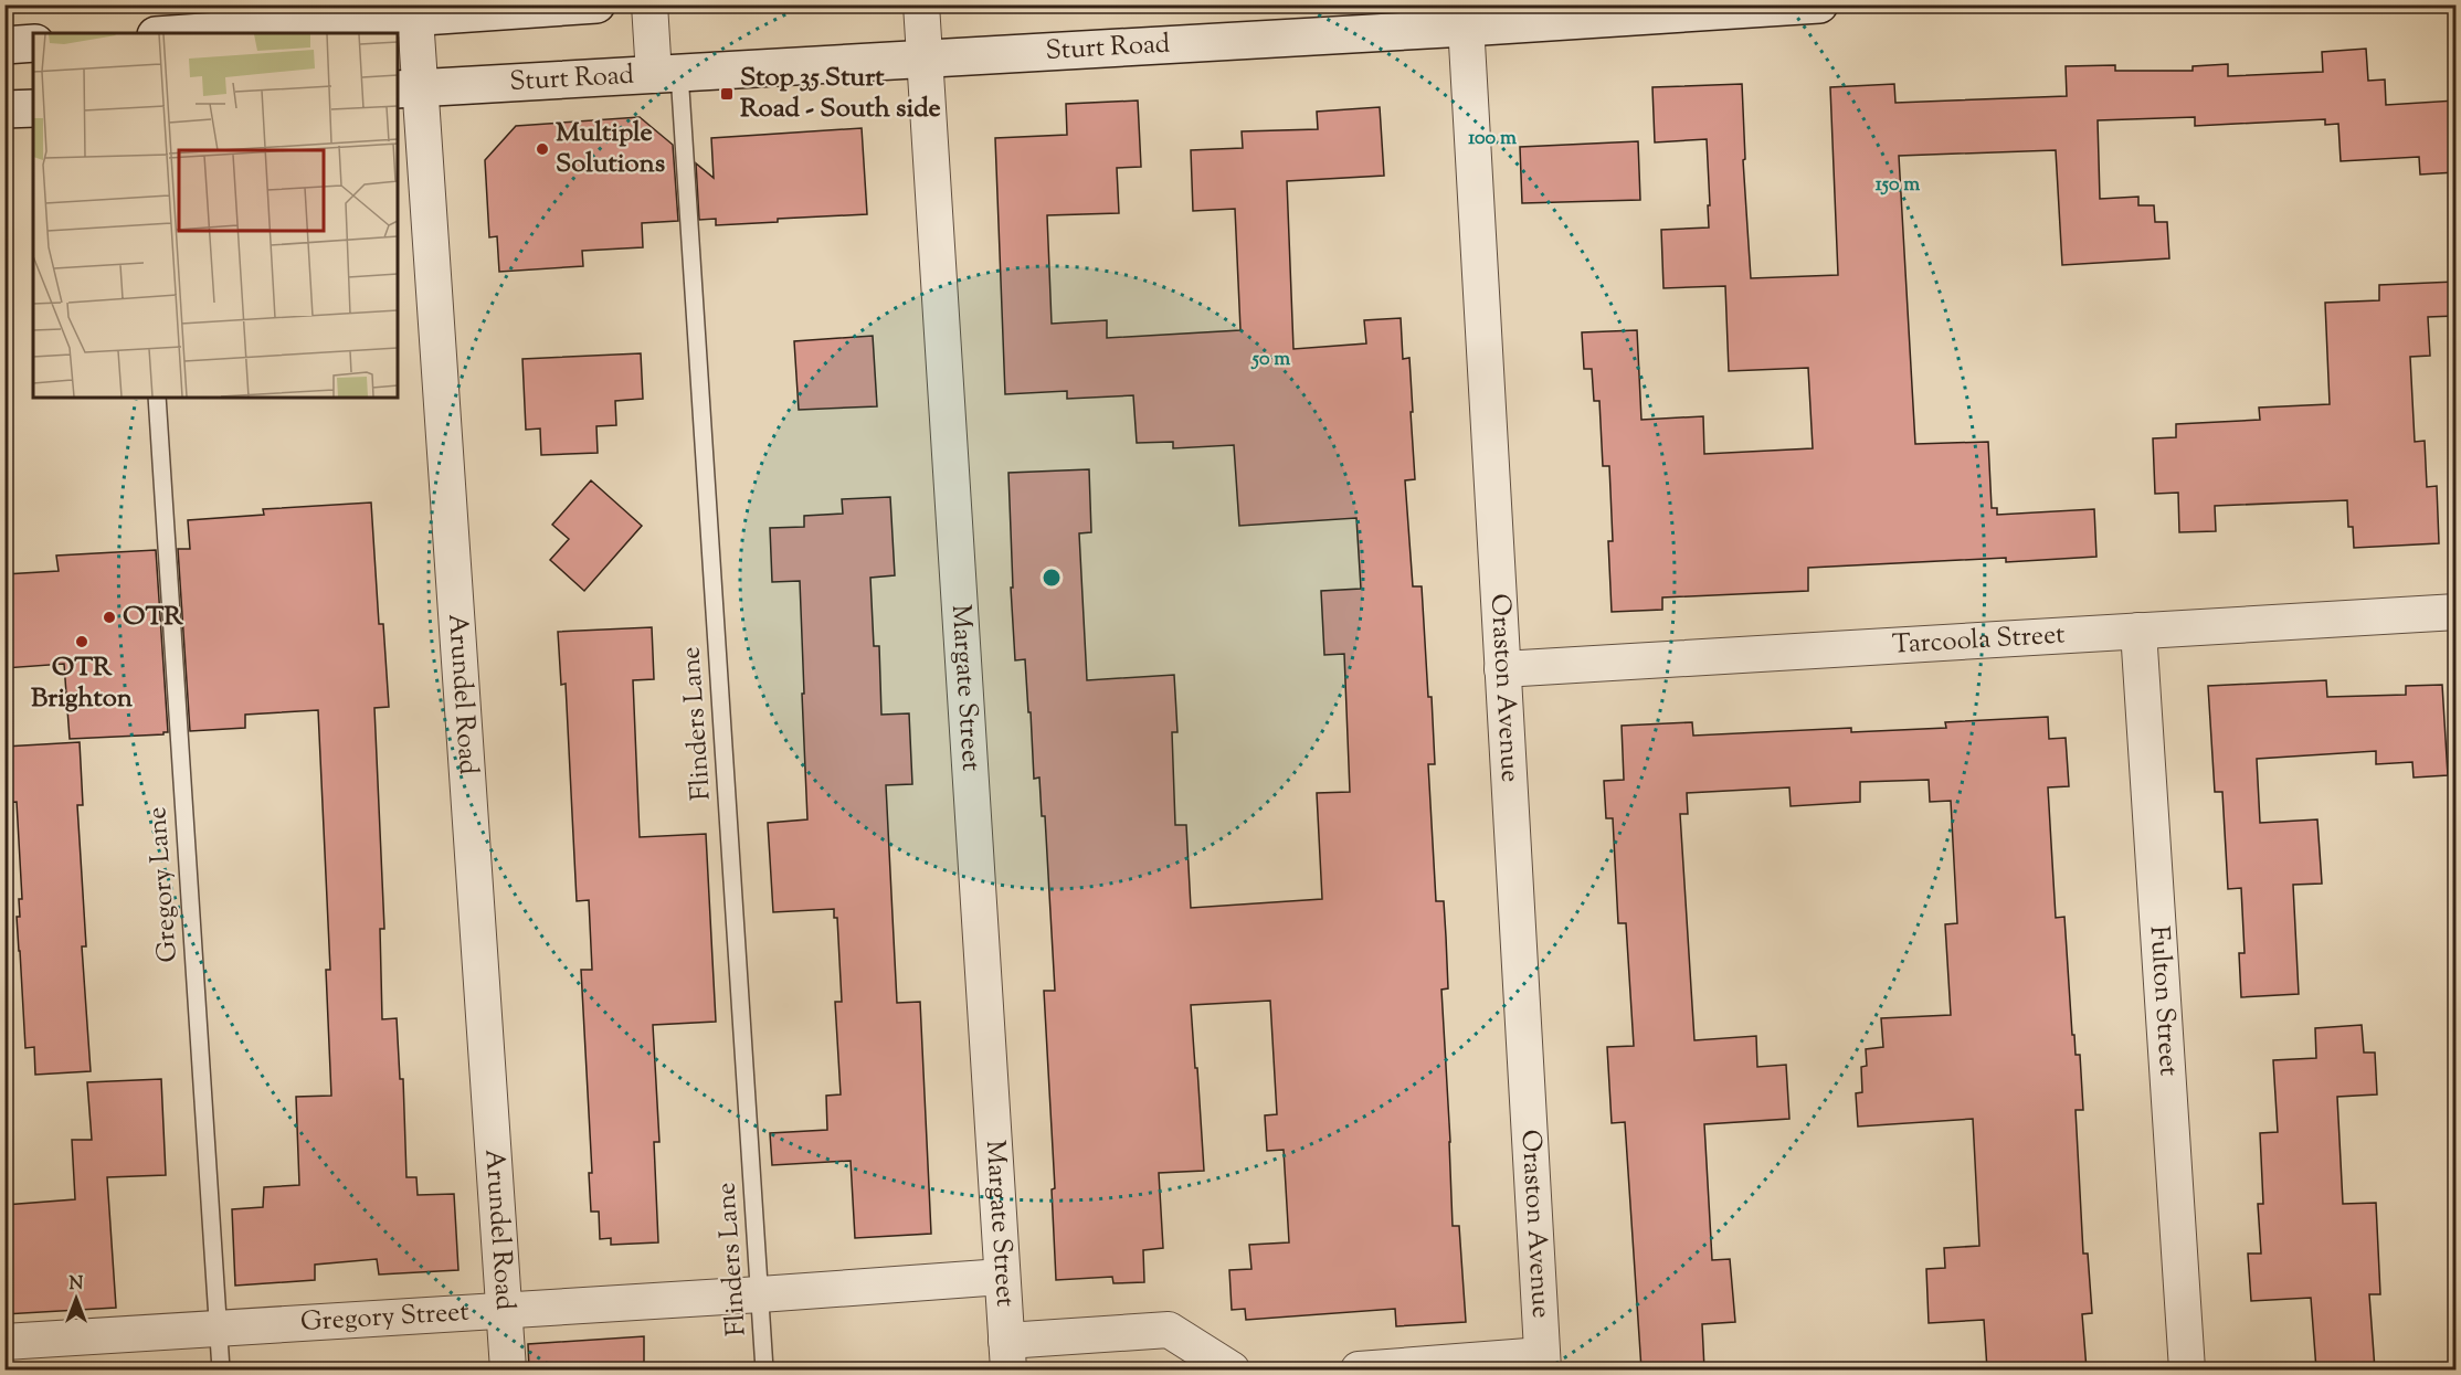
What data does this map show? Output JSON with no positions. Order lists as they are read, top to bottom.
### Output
{
  "streets": {
    "main road": ["Sturt Road"],
    "street": [
      "Tarcoola Street",
      "Margate Street",
      "Oraston Avenue",
      "Arundel Road",
      "Fulton Street",
      "Gregory Street"
    ],
    "lane": ["Flinders Lane", "Gregory Lane"]
  },
  "crossings": [
    ["Sturt Road", "Margate Street"],
    ["Sturt Road", "Oraston Avenue"],
    ["Sturt Road", "Arundel Road"],
    ["Sturt Road", "Flinders Lane"],
    ["Tarcoola Street", "Oraston Avenue"],
    ["Tarcoola Street", "Fulton Street"],
    ["Margate Street", "Gregory Street"],
    ["Arundel Road", "Gregory Street"],
    ["Flinders Lane", "Gregory Street"],
    ["Gregory Lane", "Gregory Street"]
  ],
  "places": {
    "transit": ["Stop 35 Sturt Road - South side"],
    "other": ["Multiple Solutions", "OTR", "OTR Brighton"]
  },
  "north": "top",
  "rings": ["100 m", "150 m", "50 m"]
}
